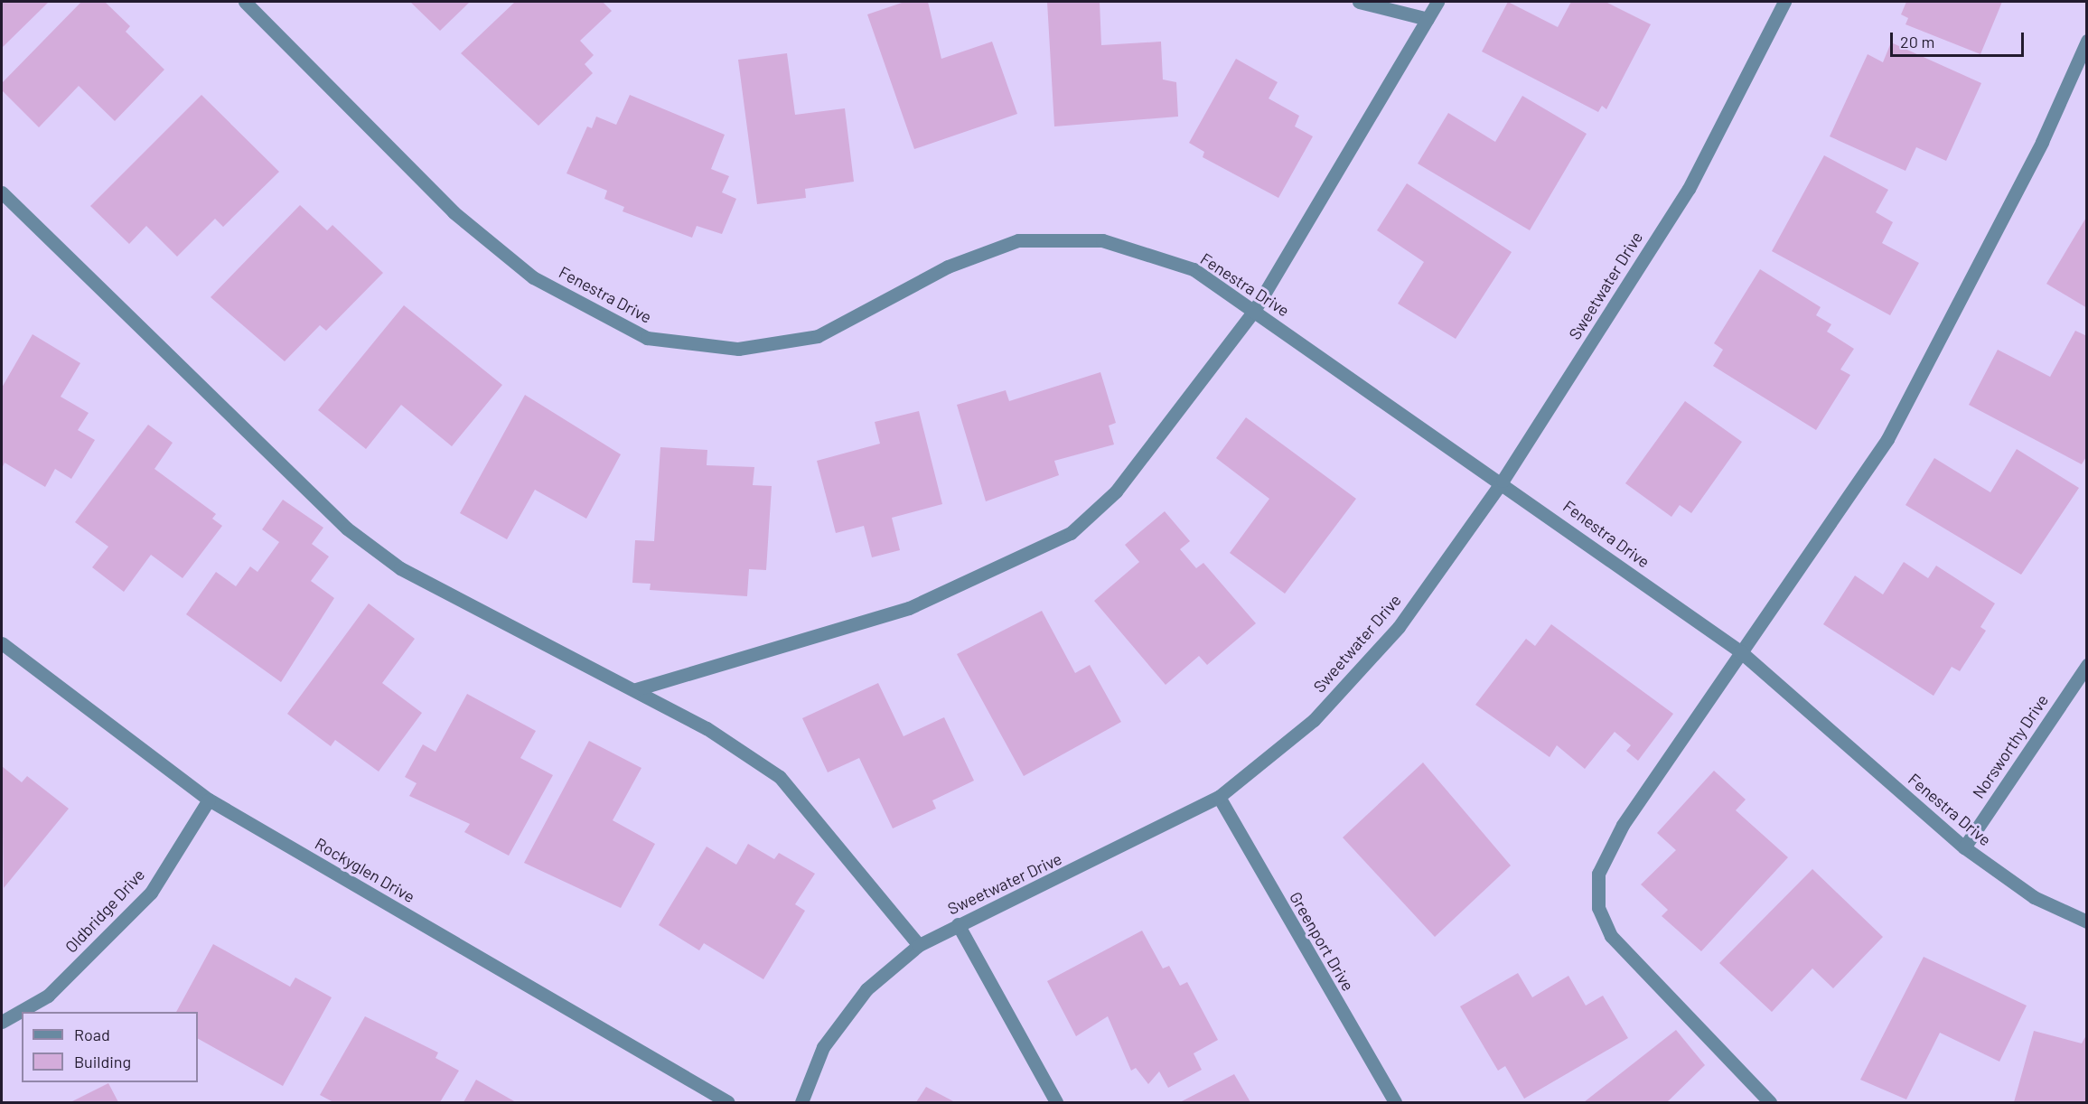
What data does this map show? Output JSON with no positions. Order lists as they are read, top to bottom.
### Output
{
  "streets": {
    "street": [
      "Fenestra Drive",
      "Sweetwater Drive",
      "Norsworthy Drive",
      "Rockyglen Drive",
      "Oldbridge Drive",
      "Greenport Drive"
    ]
  },
  "crossings": [
    ["Fenestra Drive", "Sweetwater Drive"],
    ["Fenestra Drive", "Norsworthy Drive"],
    ["Sweetwater Drive", "Greenport Drive"],
    ["Rockyglen Drive", "Oldbridge Drive"]
  ],
  "legend": ["Road", "Building"],
  "scale_bar": "20 m"
}
